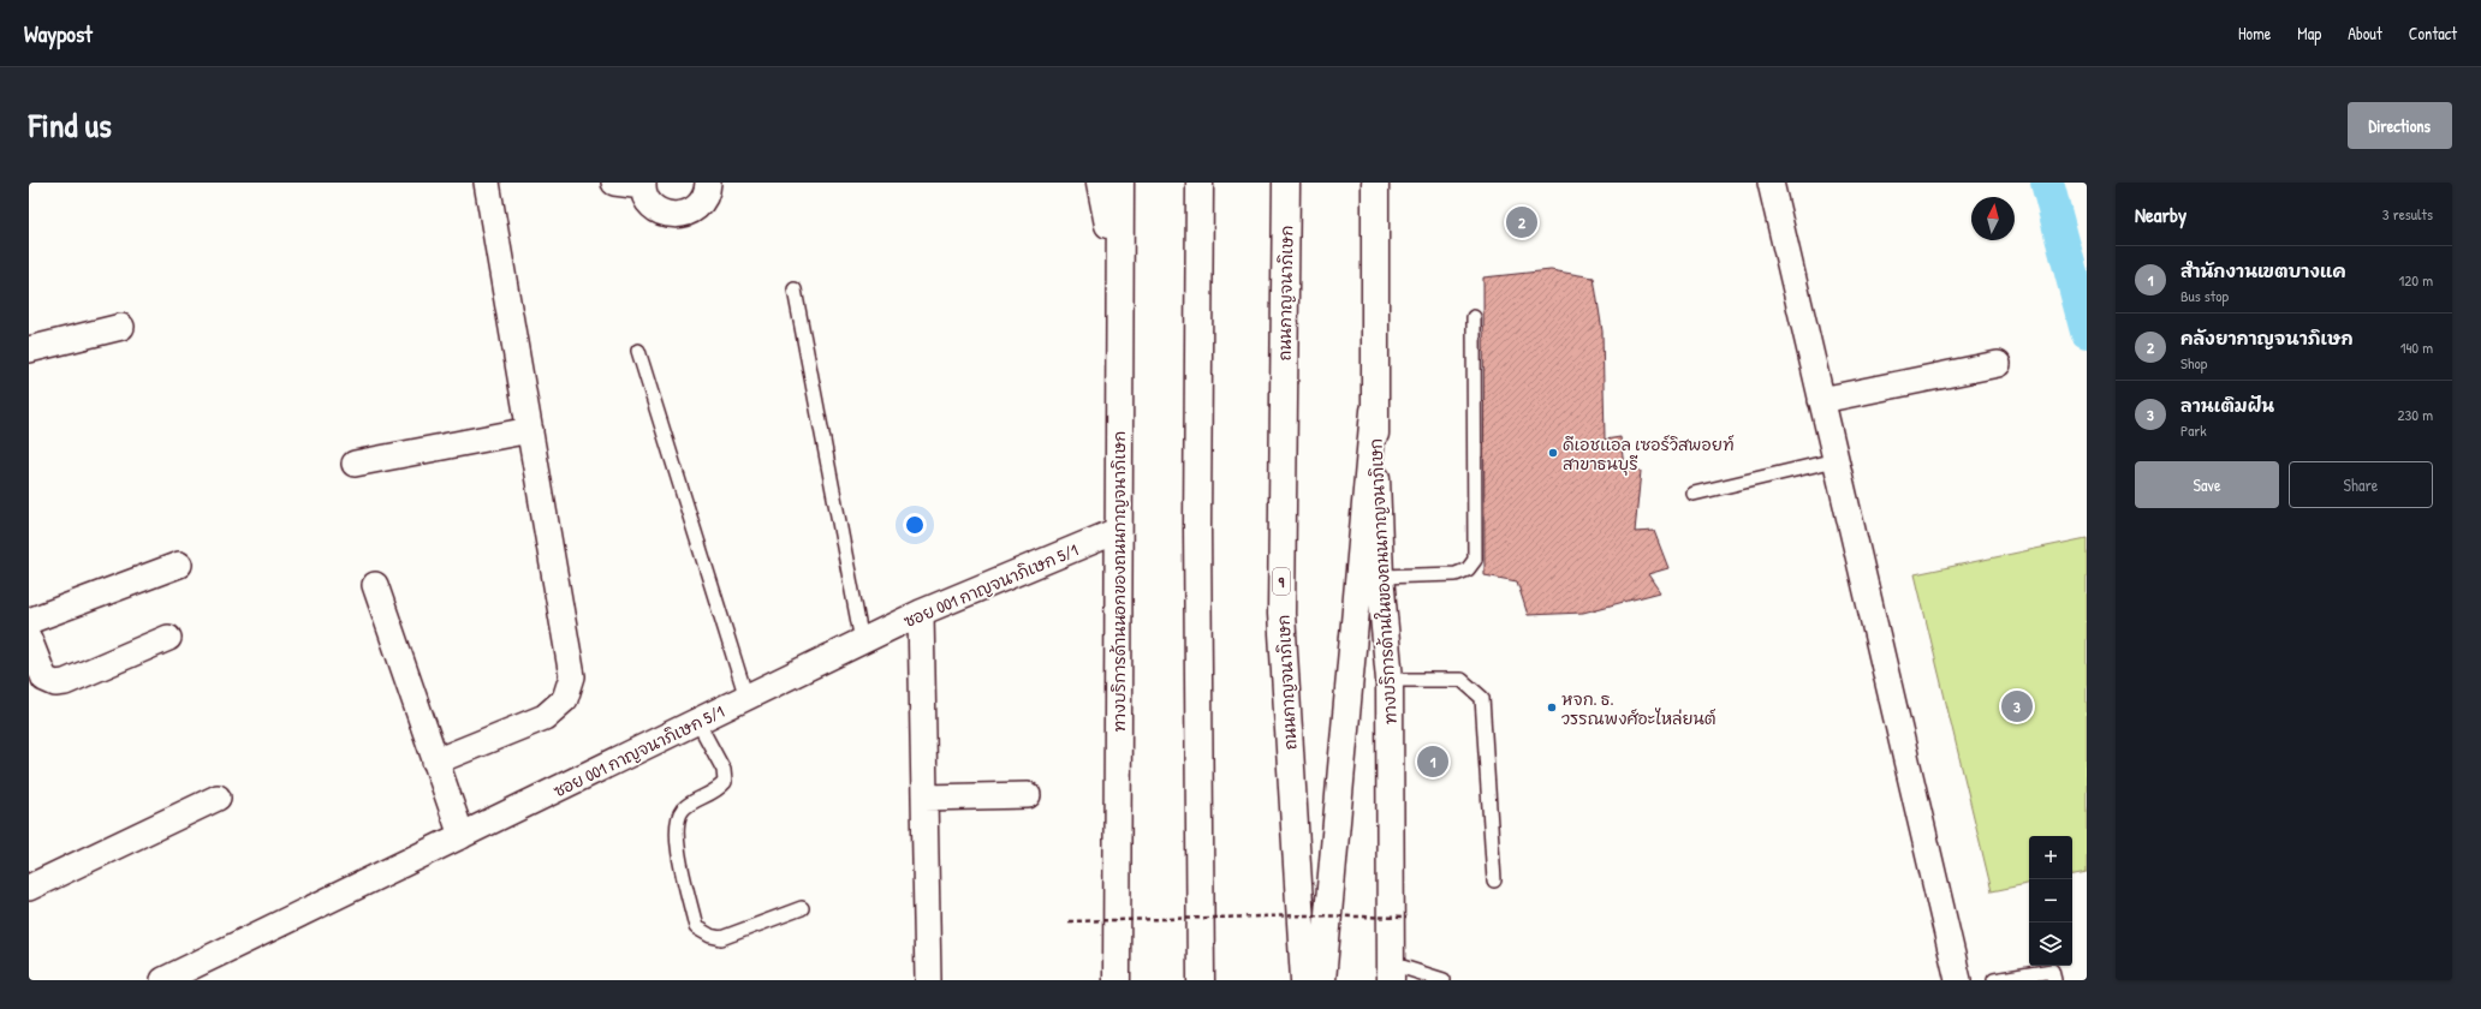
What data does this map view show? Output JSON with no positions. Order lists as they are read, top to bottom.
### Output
{
  "streets": {
    "main road": [
      "ถนนกาญจนาภิเษก",
      "ทางบริการด้านนอกของถนนกาญจนาภิเษก",
      "9",
      "ทางบริการด้านในของถนนกาญจนาภิเษก"
    ],
    "street": ["ซอย 001 กาญจนาภิเษก 5/1"]
  },
  "crossings": [
    ["ทางบริการด้านนอกของถนนกาญจนาภิเษก", "ซอย 001 กาญจนาภิเษก 5/1"]
  ],
  "places": ["ดีเอชแอล เซอร์วิสพอยท์ สาขาธนบุรี", "หจก. ธ. วรรณพงศ์อะไหล่ยนต์"],
  "north": "top",
  "page": {
    "header": "Waypost",
    "nav": [
      "Home",
      "Map",
      "About",
      "Contact"
    ],
    "title": "Find us",
    "buttons": [
      "Directions",
      ["Save", "Share"]
    ],
    "heading": ["Nearby", "3 results"],
    "pins": ["2", "3", "1"],
    "list": [
      {
        "mark": "1",
        "name": "สำนักงานเขตบางแค",
        "note": "Bus stop",
        "value": "120 m"
      },
      {
        "mark": "2",
        "name": "คลังยากาญจนาภิเษก",
        "note": "Shop",
        "value": "140 m"
      },
      {
        "mark": "3",
        "name": "ลานเติมฝัน",
        "note": "Park",
        "value": "230 m"
      }
    ],
    "map_buttons": ["+", "−"]
  }
}
